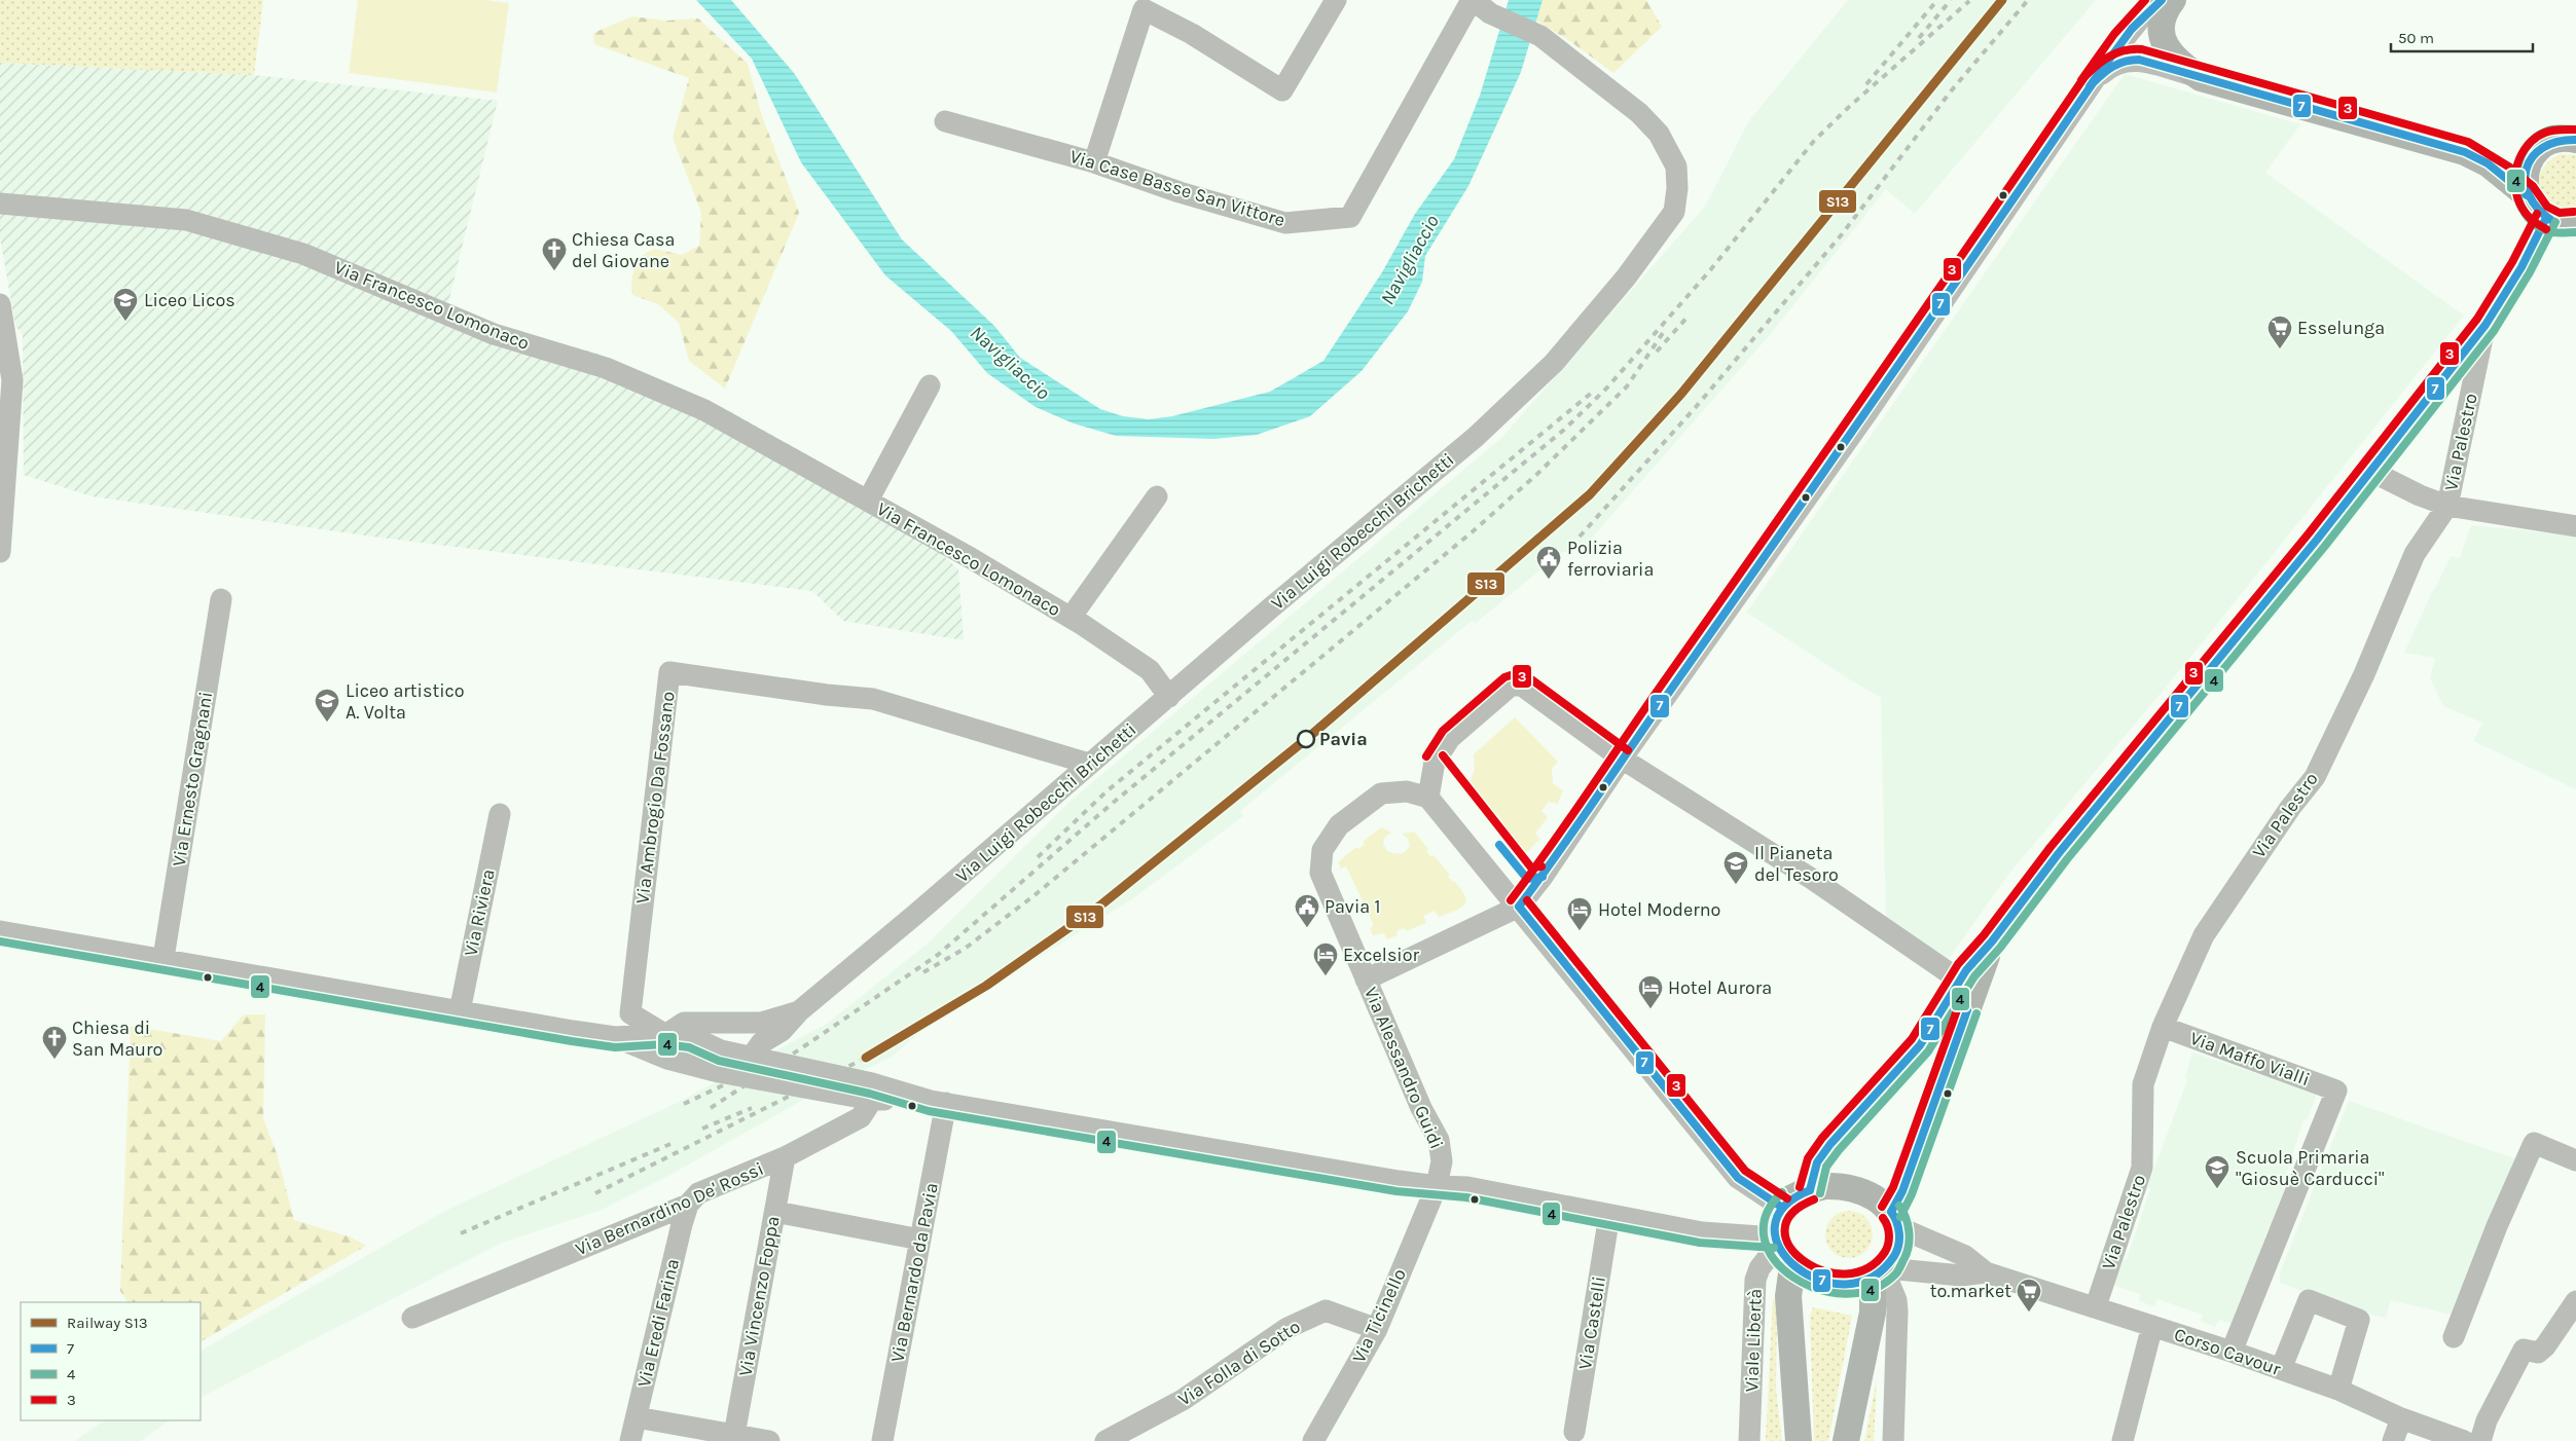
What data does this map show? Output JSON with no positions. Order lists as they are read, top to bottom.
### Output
{
  "streets": {
    "main road": ["Viale Libertà"],
    "street": [
      "Via Case Basse San Vittore",
      "Via Francesco Lomonaco",
      "Via Palestro",
      "Via Luigi Robecchi Brichetti",
      "Via Ernesto Gragnani",
      "Via Ambrogio Da Fossano",
      "Via Riviera",
      "Via Maffo Vialli",
      "Via Alessandro Guidi",
      "Via Bernardino De' Rossi",
      "Via Bernardo da Pavia",
      "Via Vincenzo Foppa",
      "Via Ticinello",
      "Via Eredi Farina",
      "Via Castelli",
      "Corso Cavour",
      "Via Folla di Sotto"
    ]
  },
  "crossings": [
    ["Via Case Basse San Vittore", "Via Luigi Robecchi Brichetti"],
    ["Via Francesco Lomonaco", "Via Luigi Robecchi Brichetti"],
    ["Via Palestro", "Via Maffo Vialli"],
    ["Via Palestro", "Corso Cavour"],
    ["Via Luigi Robecchi Brichetti", "Via Ambrogio Da Fossano"],
    ["Via Maffo Vialli", "Corso Cavour"],
    ["Via Alessandro Guidi", "Via Ticinello"],
    ["Via Bernardino De' Rossi", "Via Vincenzo Foppa"],
    ["Via Bernardino De' Rossi", "Via Eredi Farina"],
    ["Via Ticinello", "Via Folla di Sotto"],
    ["Viale Libertà", "Corso Cavour"]
  ],
  "water": ["Navigliaccio"],
  "places": {
    "church": ["Chiesa Casa del Giovane", "Chiesa di San Mauro"],
    "school or university": [
      "Liceo Licos",
      "Liceo artistico A. Volta",
      "Il Pianeta del Tesoro",
      "Scuola Primaria \"Giosuè Carducci\""
    ],
    "supermarket": ["Esselunga", "to.market"],
    "public building": ["Polizia ferroviaria", "Pavia 1"],
    "other": ["Pavia"],
    "hotel": ["Hotel Moderno", "Excelsior", "Hotel Aurora"]
  },
  "lines": [
    "rail line S13",
    "transit line 7",
    "transit line 3",
    "transit line 4"
  ],
  "legend": [
    "Railway S13",
    "7",
    "4",
    "3"
  ],
  "scale_bar": "50 m"
}
